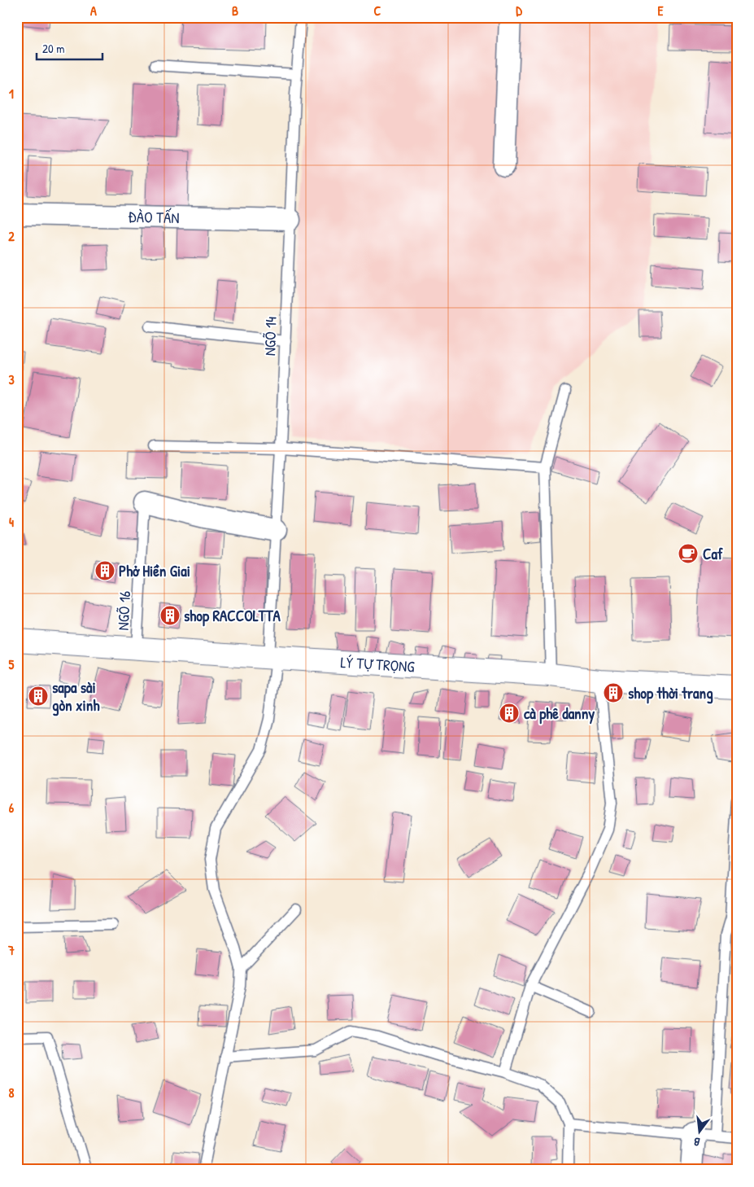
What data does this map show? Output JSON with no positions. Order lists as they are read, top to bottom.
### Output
{
  "streets": {
    "street": ["ĐÀO TẤN", "LÝ TỰ TRỌNG"],
    "lane": ["NGÕ 14", "NGÕ 16"]
  },
  "crossings": [
    ["ĐÀO TẤN", "NGÕ 14"],
    ["NGÕ 14", "LÝ TỰ TRỌNG"],
    ["NGÕ 16", "LÝ TỰ TRỌNG"]
  ],
  "places": {
    "cafe": ["Caf"],
    "building": [
      "Phở Hiền Giai",
      "shop RACCOLTTA",
      "shop thời trang",
      "sapa sài gòn xinh",
      "cà phê danny"
    ]
  },
  "scale_bar": "20 m",
  "north": "bottom",
  "grid": {
    "columns": [
      "A",
      "B",
      "C",
      "D",
      "E"
    ],
    "rows": [
      "1",
      "2",
      "3",
      "4",
      "5",
      "6",
      "7",
      "8"
    ]
  }
}
